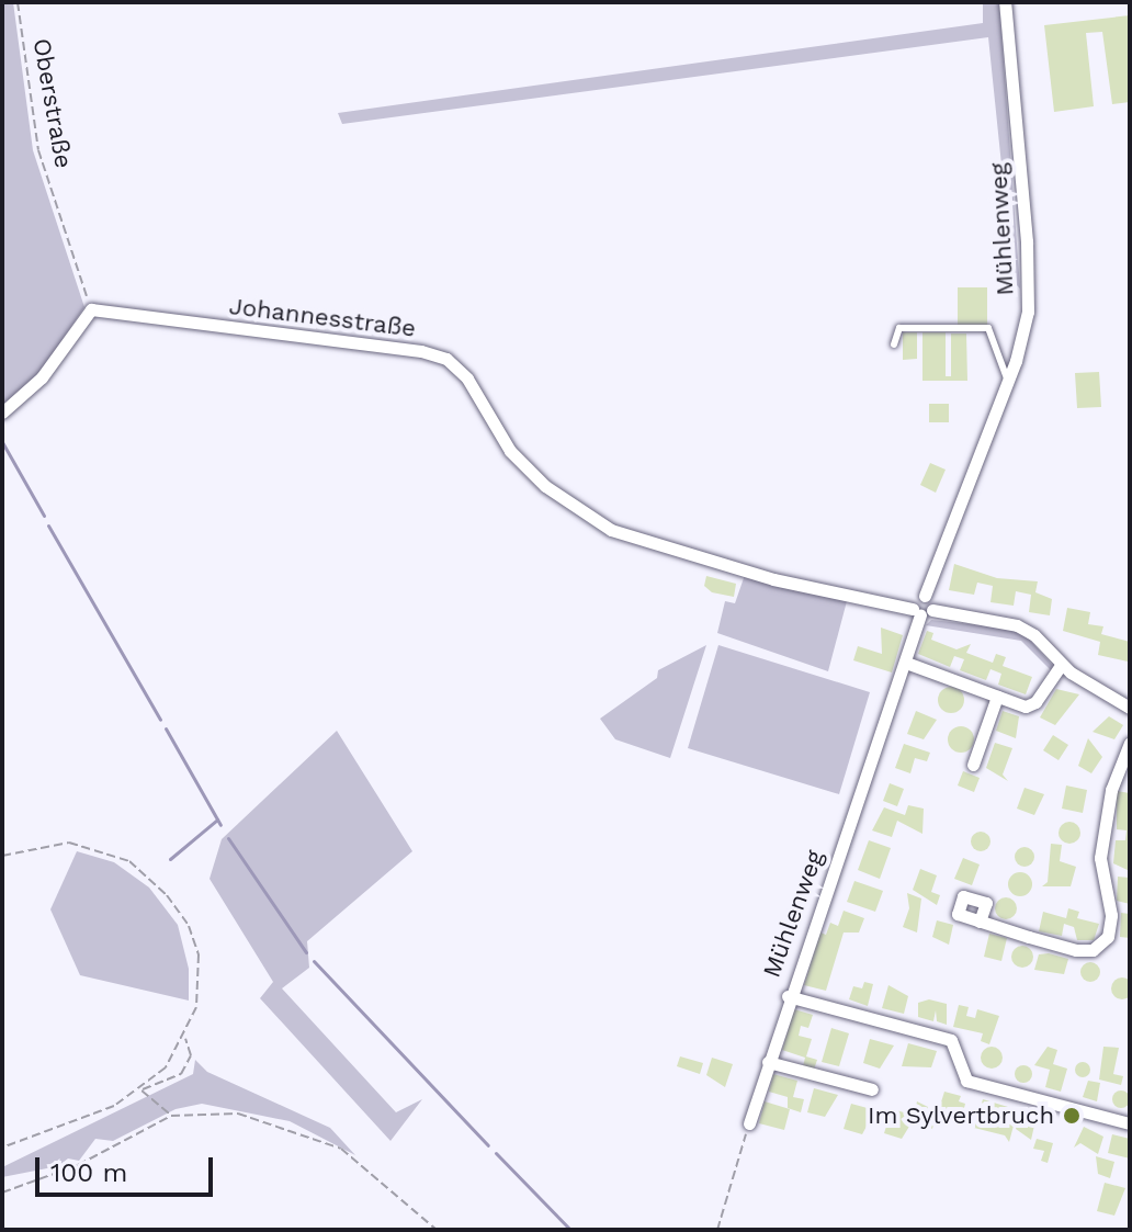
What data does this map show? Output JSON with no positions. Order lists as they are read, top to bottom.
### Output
{
  "streets": {
    "street": ["Mühlenweg", "Johannesstraße"],
    "path": ["Oberstraße"]
  },
  "crossings": [
    ["Oberstraße", "Johannesstraße"],
    ["Mühlenweg", "Johannesstraße"]
  ],
  "places": ["Im Sylvertbruch"],
  "scale_bar": "100 m"
}
